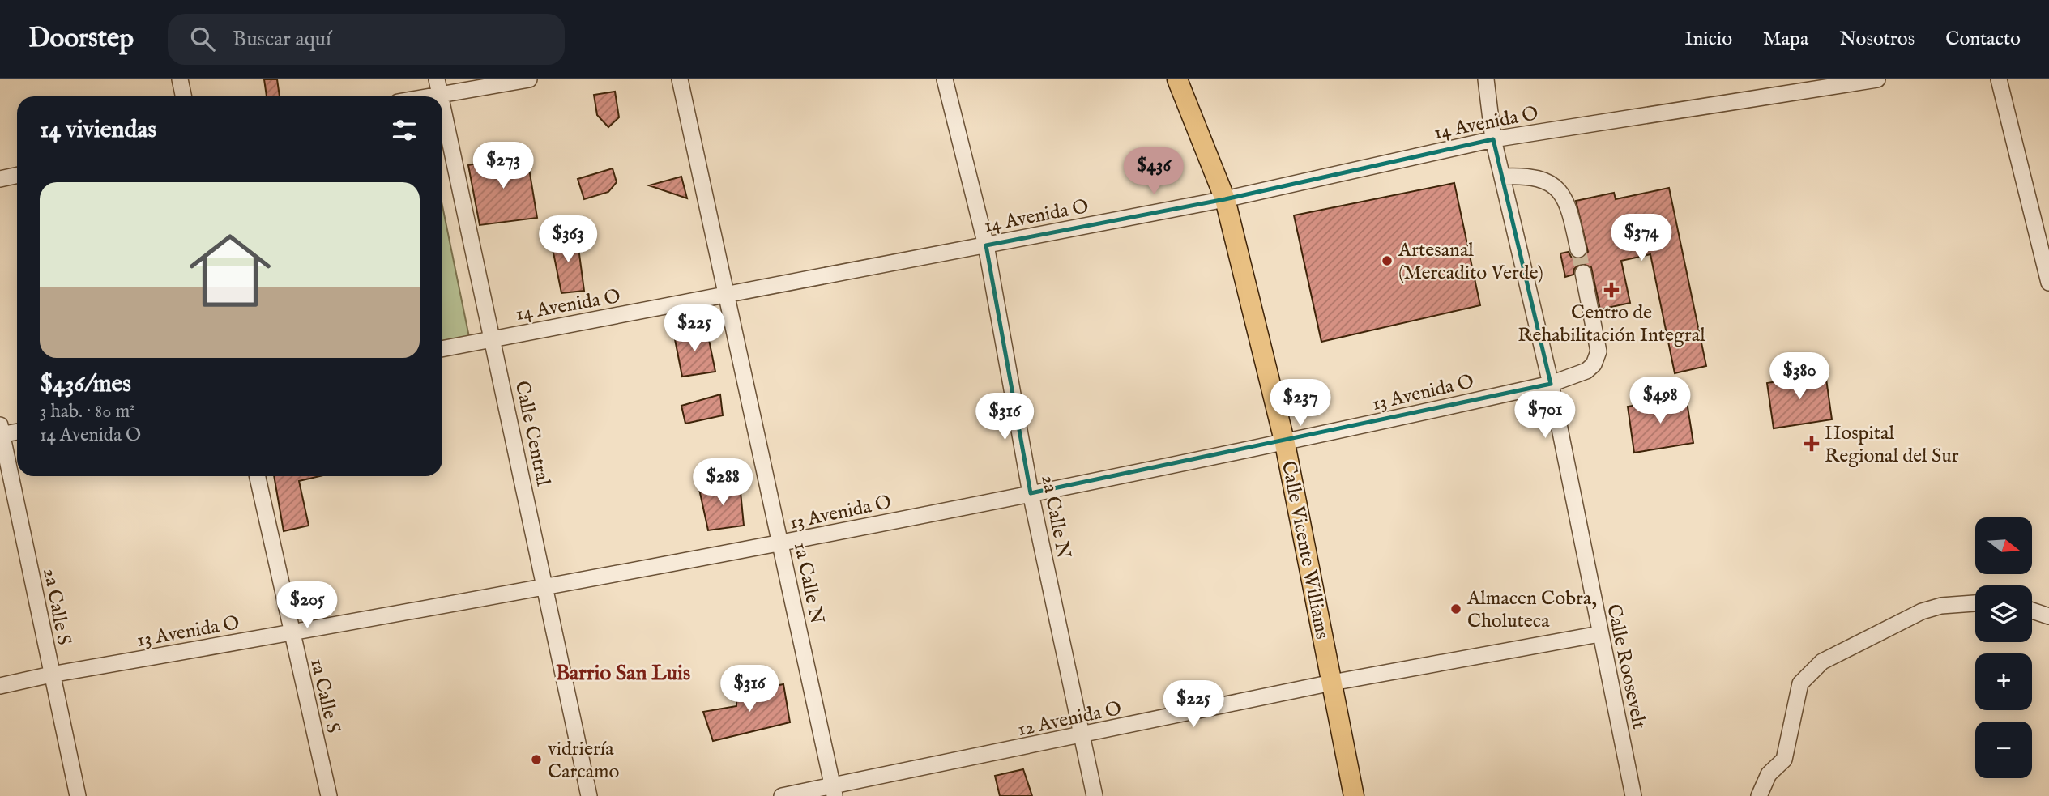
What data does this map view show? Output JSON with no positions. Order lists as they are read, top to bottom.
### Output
{
  "streets": {
    "main road": ["Calle Vicente Williams"],
    "street": [
      "14 Avenida O",
      "13 Avenida O",
      "Calle Central",
      "2a Calle N",
      "1a Calle N",
      "2a Calle S",
      "Calle Roosevelt",
      "1a Calle S",
      "12 Avenida O"
    ]
  },
  "crossings": [
    ["14 Avenida O", "Calle Central"],
    ["14 Avenida O", "2a Calle N"],
    ["14 Avenida O", "Calle Vicente Williams"],
    ["14 Avenida O", "1a Calle N"],
    ["14 Avenida O", "Calle Roosevelt"],
    ["13 Avenida O", "Calle Central"],
    ["13 Avenida O", "2a Calle N"],
    ["13 Avenida O", "Calle Vicente Williams"],
    ["13 Avenida O", "1a Calle N"],
    ["13 Avenida O", "2a Calle S"],
    ["13 Avenida O", "Calle Roosevelt"],
    ["13 Avenida O", "1a Calle S"],
    ["2a Calle N", "12 Avenida O"],
    ["Calle Vicente Williams", "12 Avenida O"],
    ["1a Calle N", "12 Avenida O"],
    ["Calle Roosevelt", "12 Avenida O"]
  ],
  "districts": ["Barrio San Luis"],
  "places": {
    "other": ["Artesanal (Mercadito Verde)", "Almacen Cobra, Choluteca", "vidriería Carcamo"],
    "health": ["Centro de Rehabilitación Integral", "Hospital Regional del Sur"]
  },
  "north": "right",
  "page": {
    "header": "Doorstep",
    "search": "Buscar aquí",
    "nav": [
      "Inicio",
      "Mapa",
      "Nosotros",
      "Contacto"
    ],
    "heading": "14 viviendas",
    "price": [
      "$273",
      "$436",
      "$374",
      "$363",
      "$225",
      "$380",
      "$498",
      "$237",
      "$701",
      "$316",
      "$288",
      "$205",
      "$316",
      "$225"
    ],
    "list": [
      {
        "name": "$436/mes",
        "note": "3 hab. · 80 m² · 14 Avenida O"
      }
    ],
    "map_buttons": ["+", "−"]
  }
}
